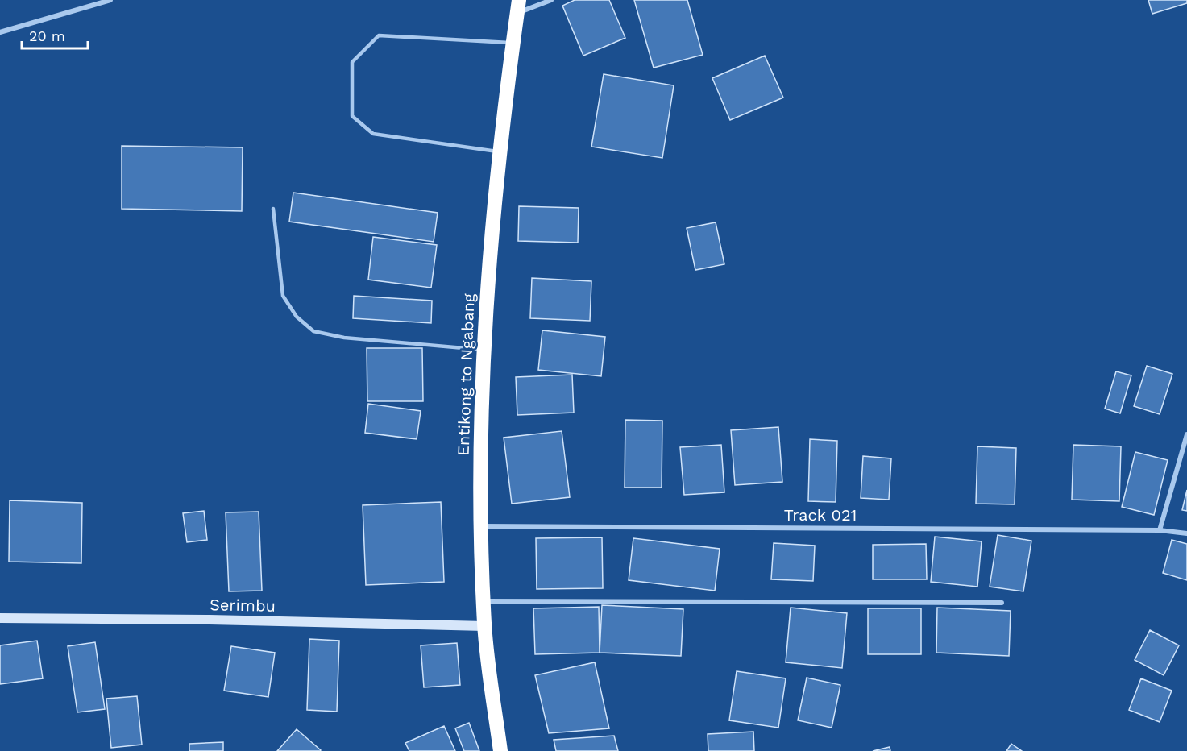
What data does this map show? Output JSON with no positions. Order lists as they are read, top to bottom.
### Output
{
  "streets": {
    "highway": ["Entikong to Ngabang"],
    "main road": ["Serimbu"],
    "street": ["Track 021"]
  },
  "crossings": [
    ["Entikong to Ngabang", "Track 021"],
    ["Entikong to Ngabang", "Serimbu"]
  ],
  "scale_bar": "20 m"
}
